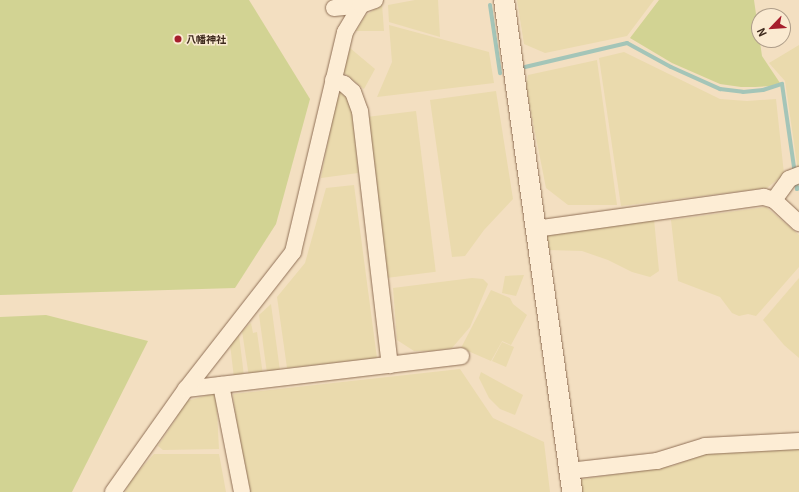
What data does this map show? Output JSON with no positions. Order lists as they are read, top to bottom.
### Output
{
  "places": ["八幡神社"],
  "north": "bottom left"
}
